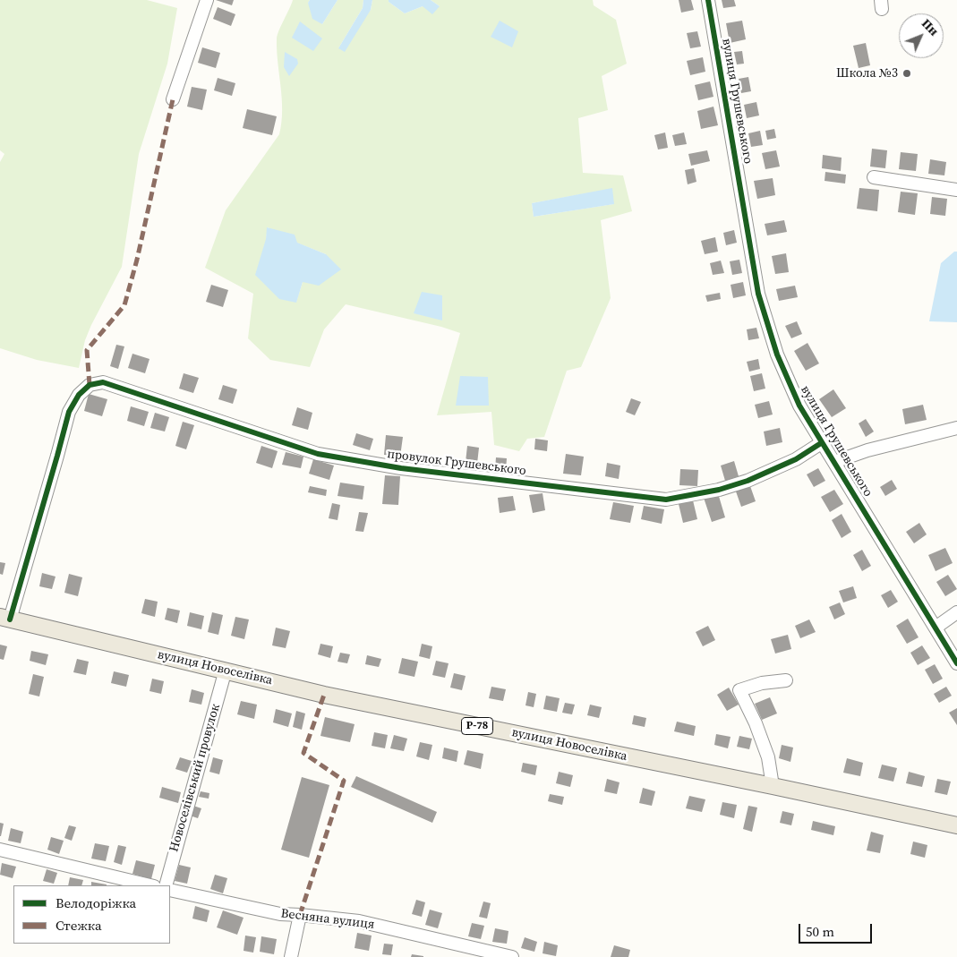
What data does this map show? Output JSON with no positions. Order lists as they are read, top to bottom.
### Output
{
  "streets": {
    "main road": ["вулиця Новоселівка", "Р-78"],
    "street": [
      "вулиця Грушевського",
      "провулок Грушевського",
      "Новоселівський провулок",
      "Весняна вулиця"
    ]
  },
  "crossings": [
    ["вулиця Грушевського", "провулок Грушевського"],
    ["провулок Грушевського", "вулиця Новоселівка"],
    ["вулиця Новоселівка", "Новоселівський провулок"]
  ],
  "places": ["Школа №3"],
  "legend": ["Велодоріжка", "Стежка"],
  "scale_bar": "50 m",
  "north": "top right"
}
